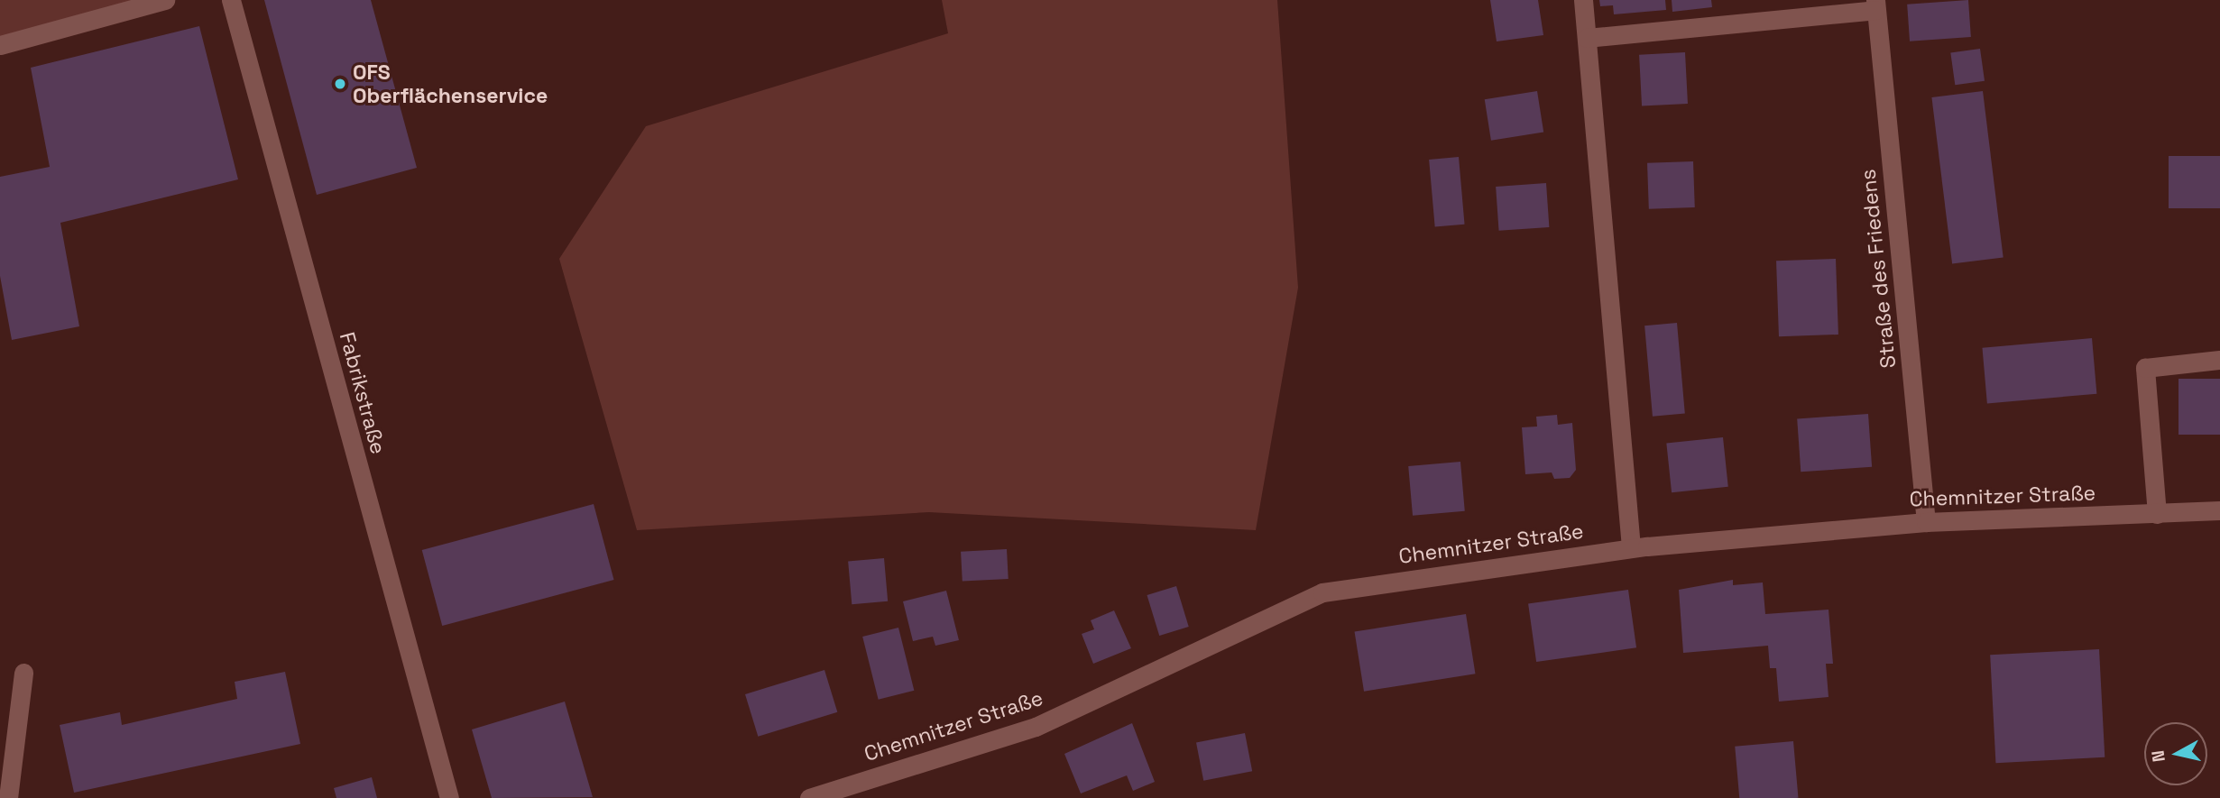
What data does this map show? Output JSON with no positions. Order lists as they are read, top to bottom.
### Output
{
  "streets": {
    "street": ["Straße des Friedens", "Fabrikstraße", "Chemnitzer Straße"]
  },
  "crossings": [
    ["Straße des Friedens", "Chemnitzer Straße"]
  ],
  "places": ["OFS Oberflächenservice"],
  "north": "left"
}
